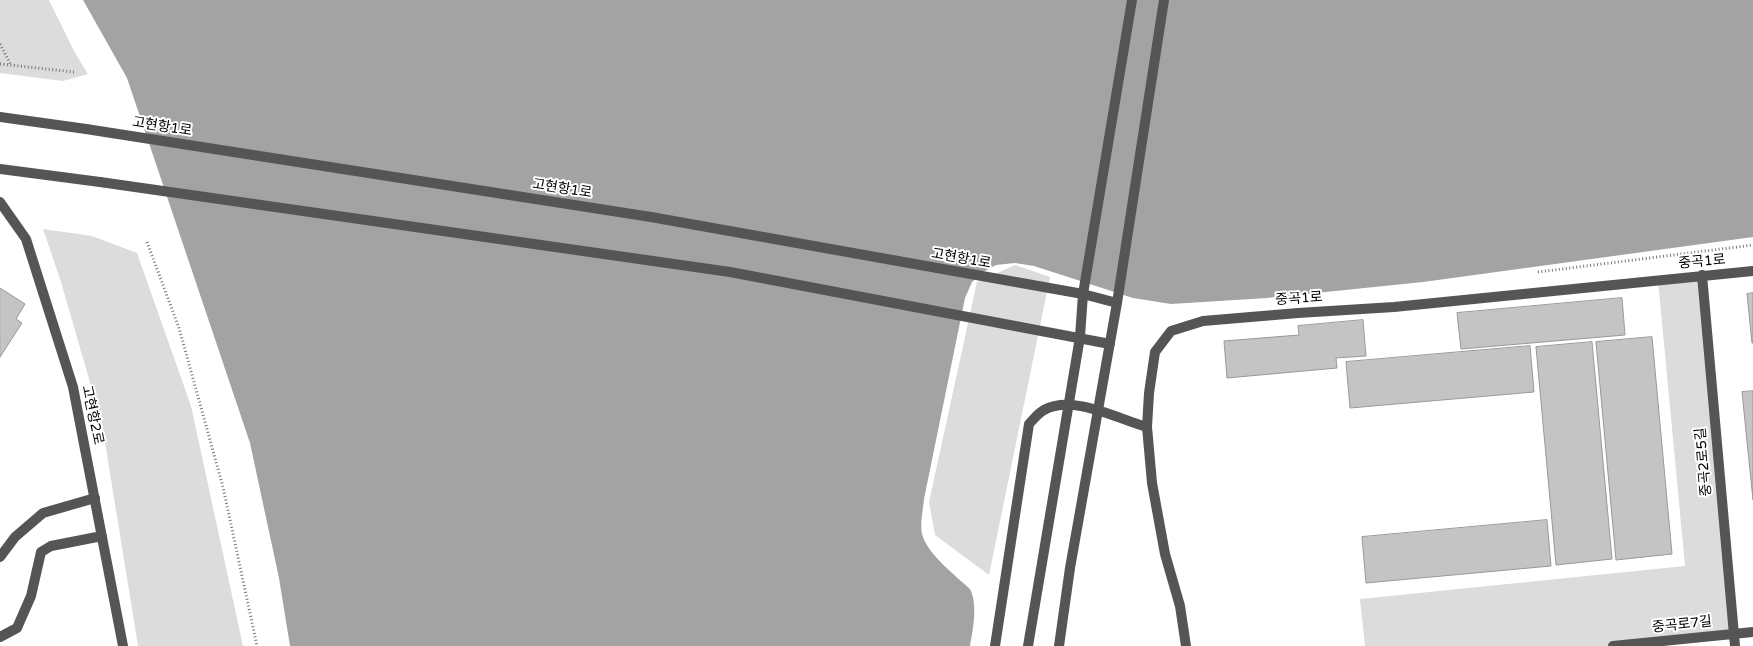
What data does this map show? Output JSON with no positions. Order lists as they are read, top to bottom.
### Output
{
  "streets": {
    "street": [
      "고현항1로",
      "중곡1로",
      "고현항2로",
      "중곡2로5길",
      "중곡로7길"
    ]
  },
  "crossings": [
    ["중곡1로", "중곡2로5길"],
    ["중곡2로5길", "중곡로7길"]
  ]
}
